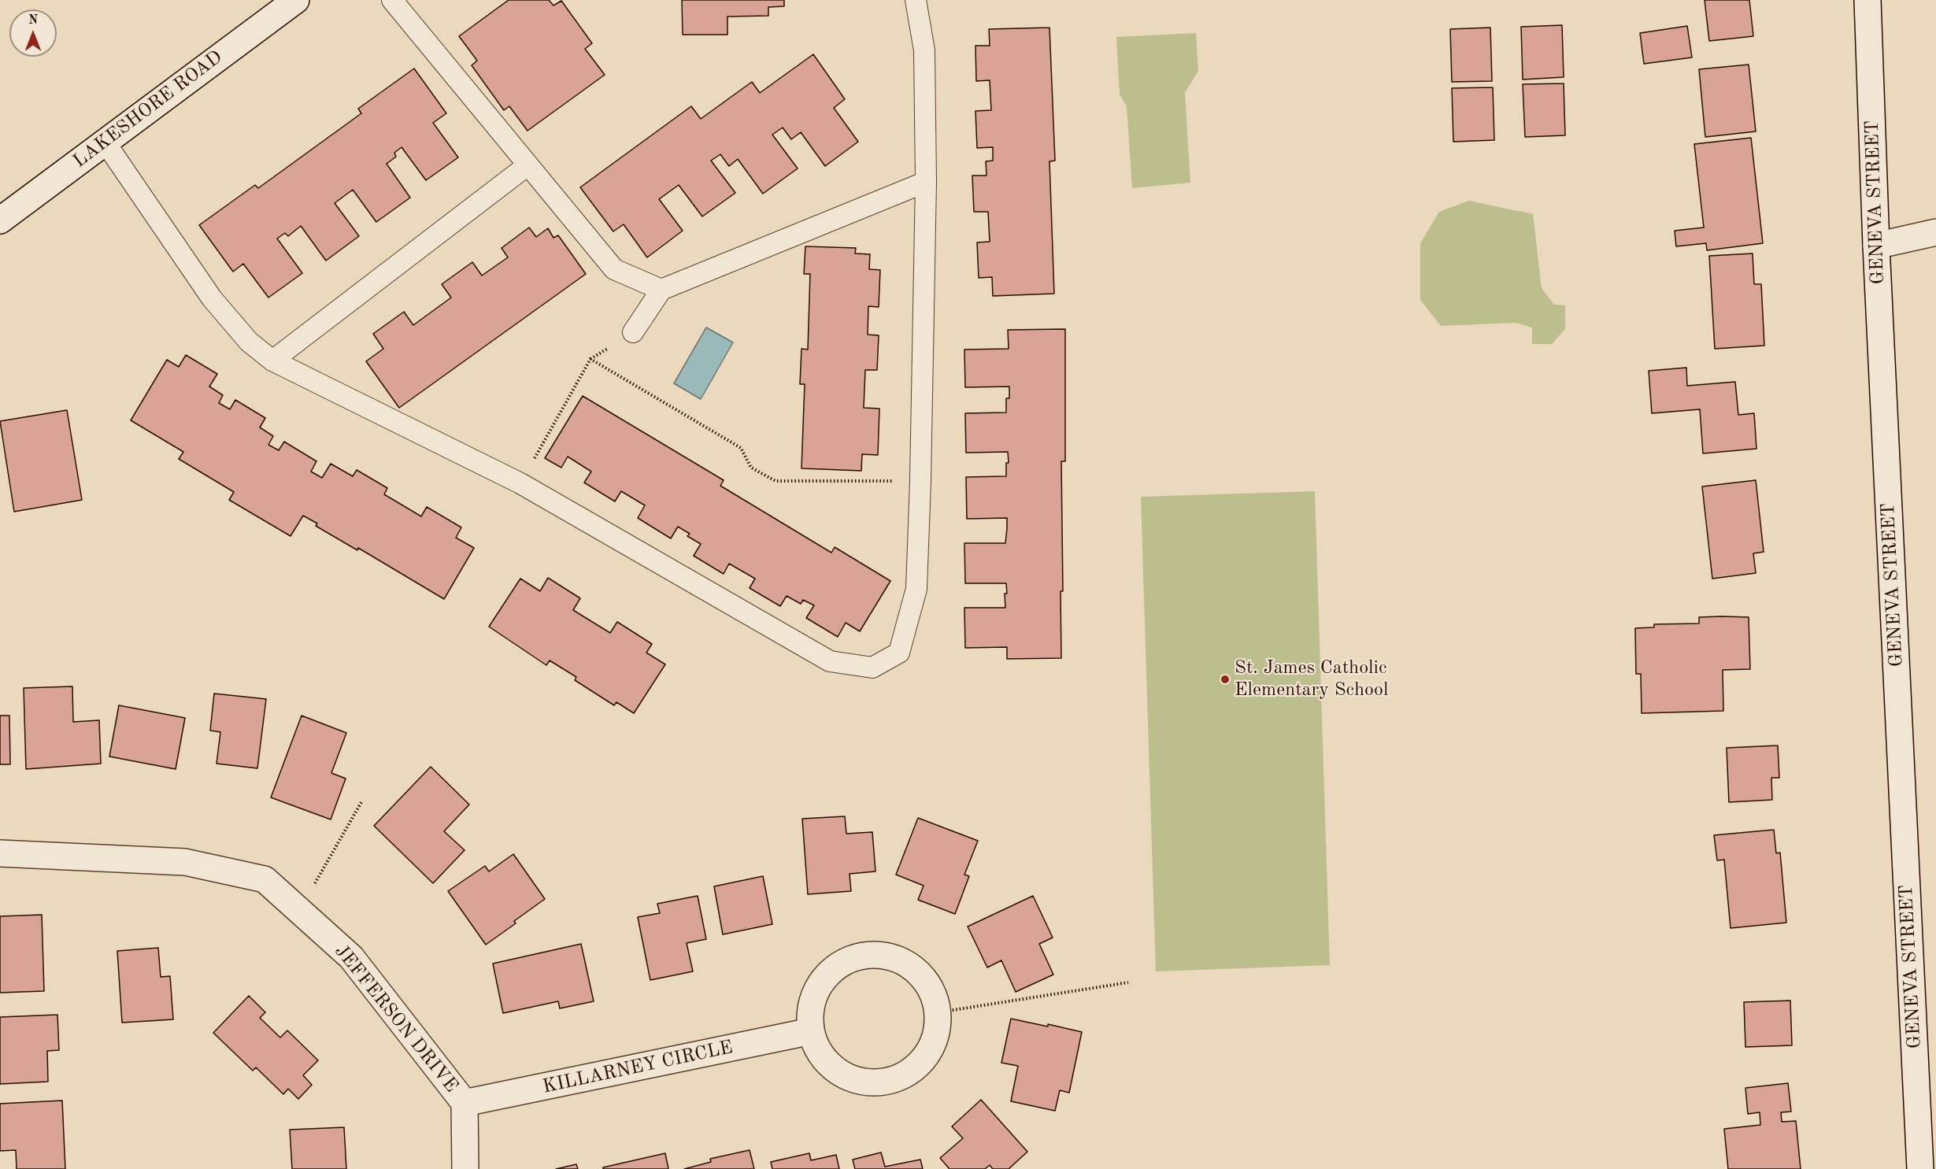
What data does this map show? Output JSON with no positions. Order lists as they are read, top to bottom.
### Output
{
  "streets": {
    "main road": [
      "LAKESHORE ROAD",
      "GENEVA STREET",
      "JEFFERSON DRIVE",
      "KILLARNEY CIRCLE"
    ]
  },
  "crossings": [
    ["JEFFERSON DRIVE", "KILLARNEY CIRCLE"]
  ],
  "places": ["St. James Catholic Elementary School"],
  "north": "top"
}
